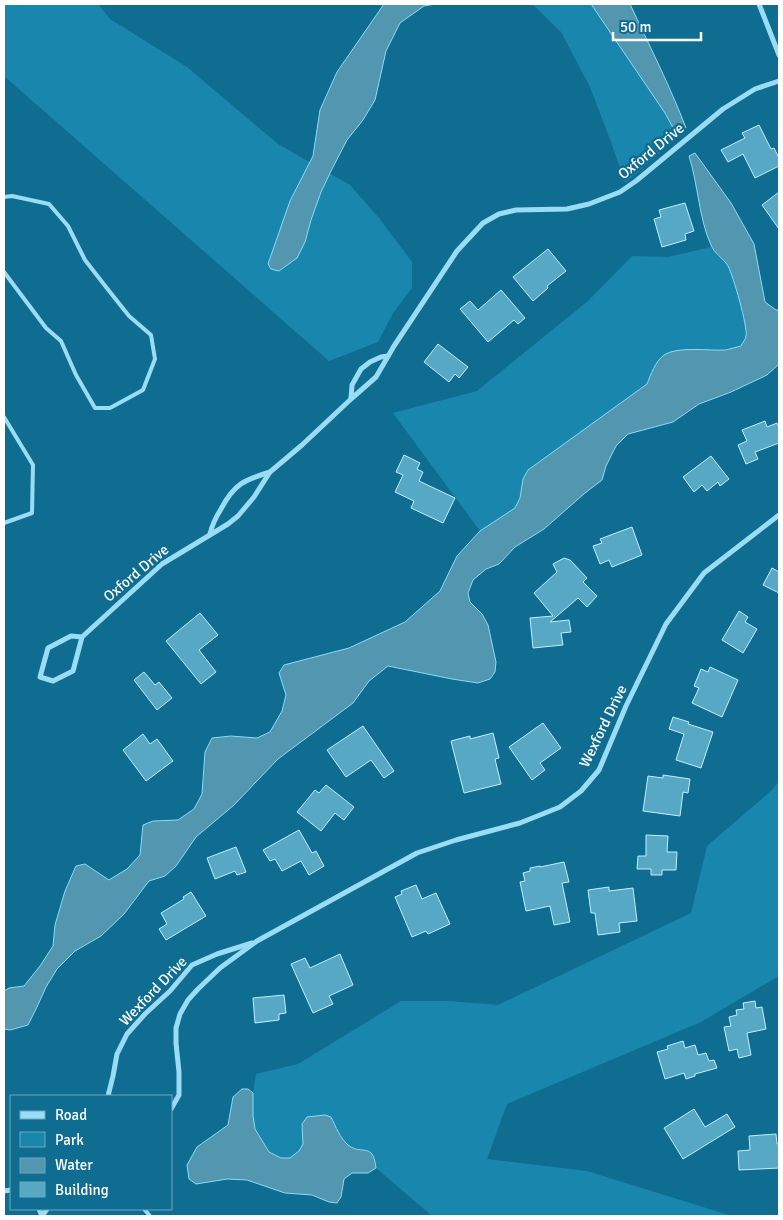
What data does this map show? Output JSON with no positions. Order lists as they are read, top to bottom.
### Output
{
  "streets": {
    "street": ["Oxford Drive", "Wexford Drive"]
  },
  "legend": [
    "Road",
    "Park",
    "Water",
    "Building"
  ],
  "scale_bar": "50 m"
}
